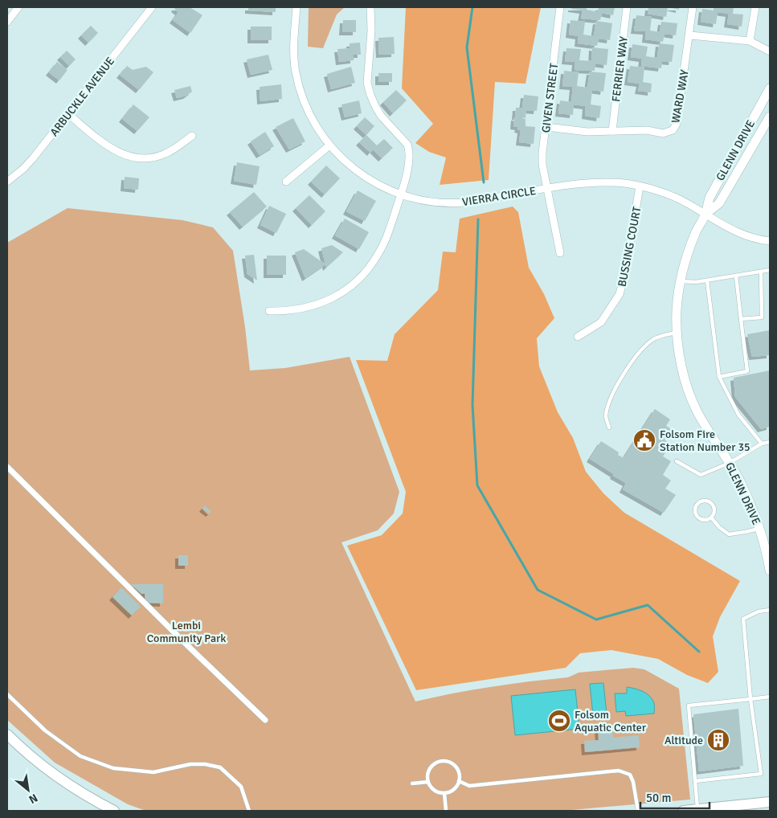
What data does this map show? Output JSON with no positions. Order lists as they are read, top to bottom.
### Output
{
  "streets": {
    "street": [
      "FERRIER WAY",
      "ARBUCKLE AVENUE",
      "WARD WAY",
      "GIVEN STREET",
      "GLENN DRIVE",
      "VIERRA CIRCLE",
      "BUSSING COURT"
    ]
  },
  "crossings": [
    ["FERRIER WAY", "WARD WAY"],
    ["WARD WAY", "GIVEN STREET"],
    ["GIVEN STREET", "VIERRA CIRCLE"],
    ["GLENN DRIVE", "VIERRA CIRCLE"],
    ["VIERRA CIRCLE", "BUSSING COURT"]
  ],
  "parks": ["Lembi Community Park"],
  "places": {
    "public building": ["Folsom Fire Station Number 35"],
    "sports": ["Folsom Aquatic Center"],
    "building": ["Altitude"]
  },
  "scale_bar": "50 m",
  "north": "bottom right"
}
